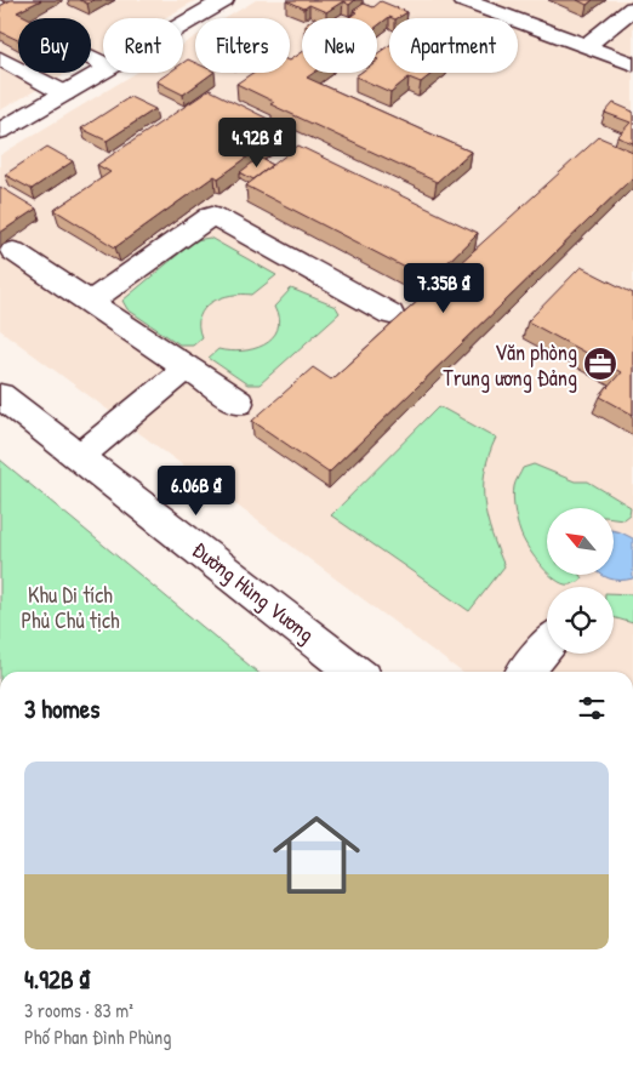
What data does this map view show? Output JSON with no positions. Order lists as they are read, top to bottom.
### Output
{
  "streets": {
    "main road": ["Đường Hùng Vương"]
  },
  "parks": ["Khu Di tích Phủ Chủ tịch"],
  "places": {
    "office": ["Văn phòng Trung ương Đảng"]
  },
  "north": "top left",
  "page": {
    "chip": [
      "Buy",
      "Rent",
      "Filters",
      "New",
      "Apartment"
    ],
    "price": ["4.92B ₫", "7.35B ₫", "6.06B ₫"],
    "heading": "3 homes",
    "list": [
      {
        "name": "4.92B ₫",
        "note": "3 rooms · 83 m² · Phố Phan Đình Phùng"
      }
    ]
  }
}
